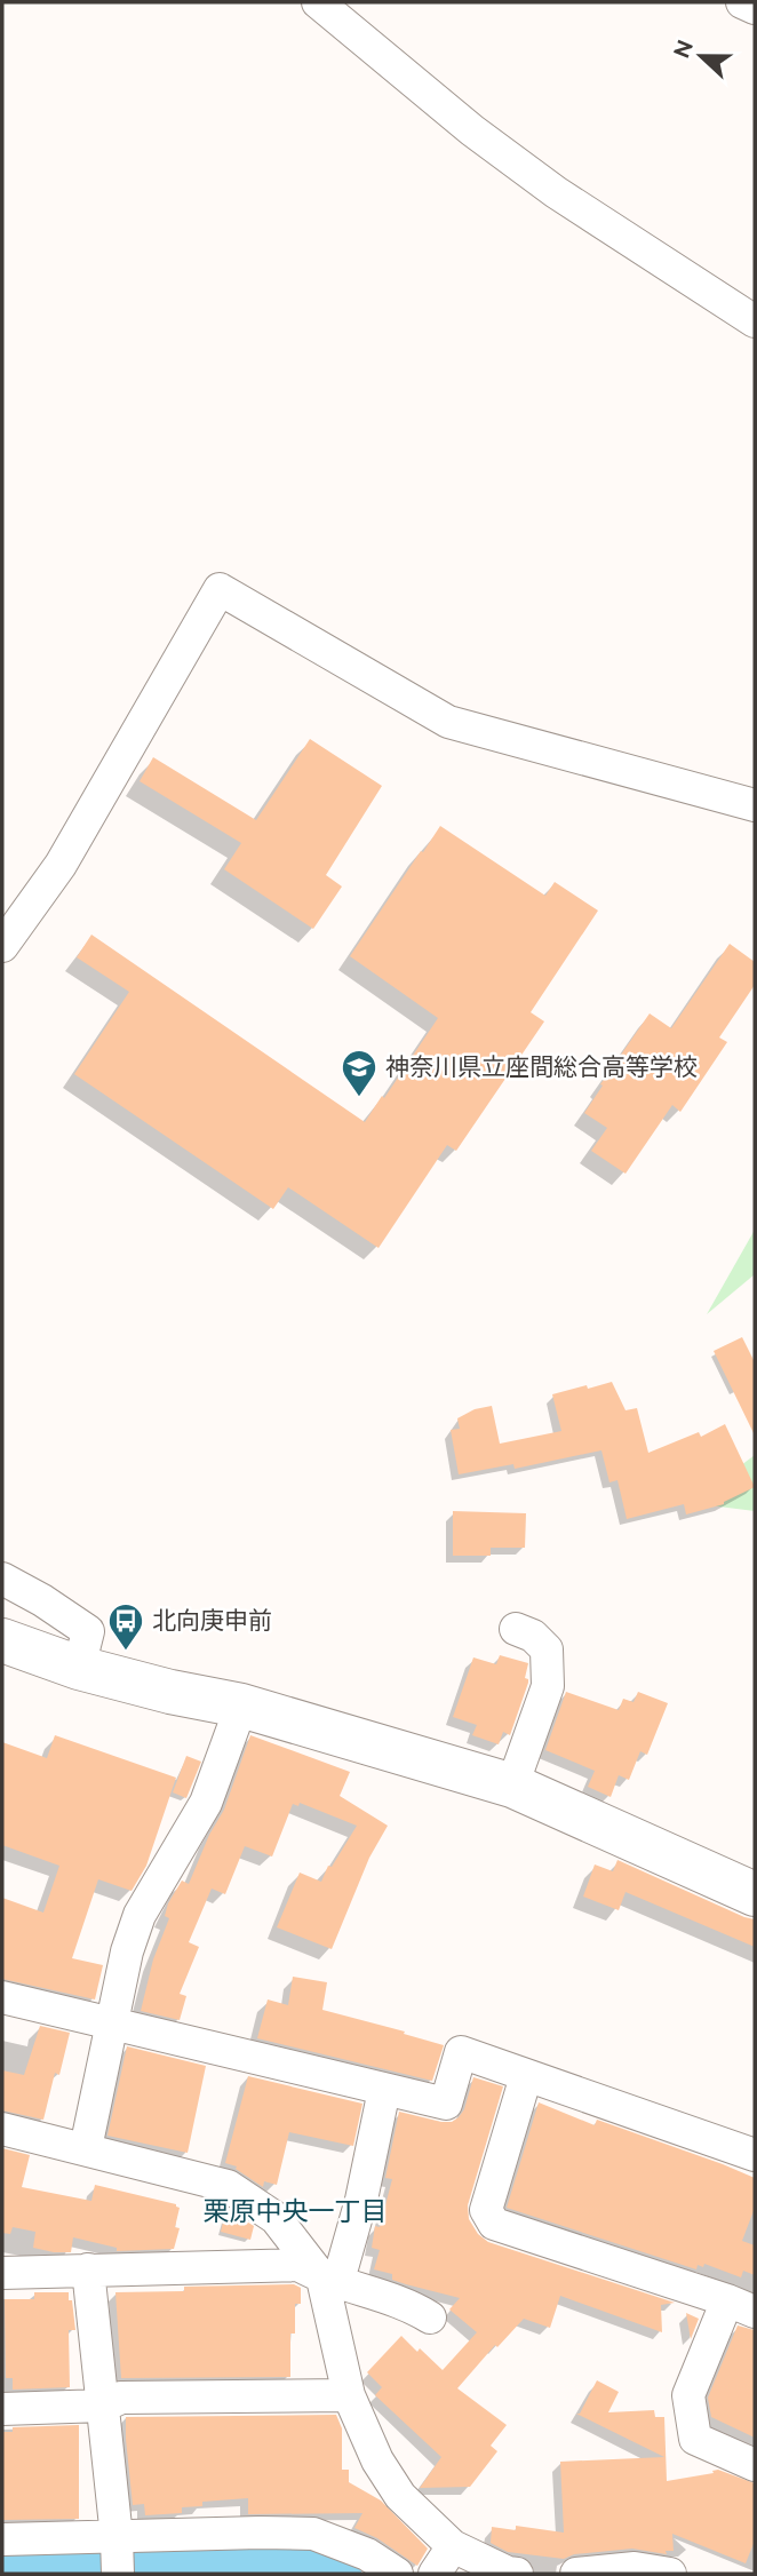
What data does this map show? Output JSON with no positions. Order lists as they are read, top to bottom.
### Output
{
  "districts": ["栗原中央一丁目"],
  "places": {
    "school or university": ["神奈川県立座間総合高等学校"],
    "bus stop": ["北向庚申前"]
  },
  "north": "left"
}
